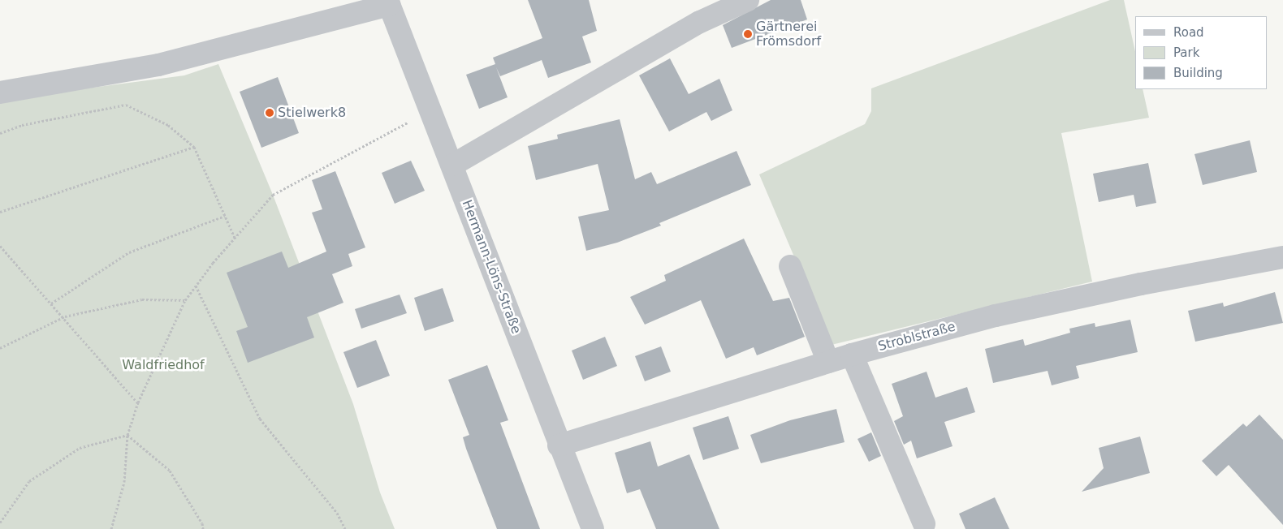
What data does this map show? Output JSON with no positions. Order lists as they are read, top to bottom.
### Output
{
  "streets": {
    "street": ["Hermann-Löns-Straße", "Stroblstraße"]
  },
  "crossings": [
    ["Hermann-Löns-Straße", "Stroblstraße"]
  ],
  "parks": ["Waldfriedhof"],
  "places": ["Gärtnerei Frömsdorf", "Stielwerk8"],
  "legend": ["Road", "Park", "Building"]
}
